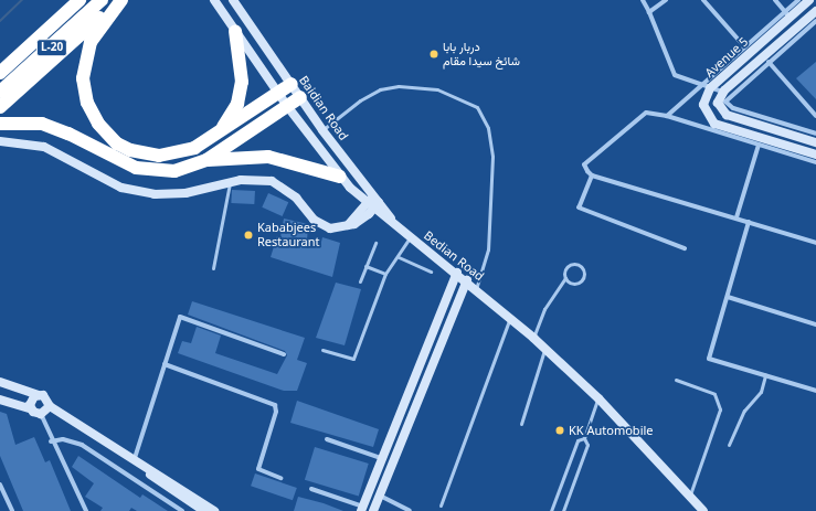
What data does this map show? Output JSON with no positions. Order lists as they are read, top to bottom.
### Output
{
  "streets": {
    "highway": ["L-20"],
    "main road": ["Avenue 5", "Baidian Road", "Bedian Road"]
  },
  "crossings": [
    ["Baidian Road", "Bedian Road"]
  ],
  "places": ["دربار بابا شائخ سیدا مقام", "Kababjees Restaurant", "KK Automobile"]
}
